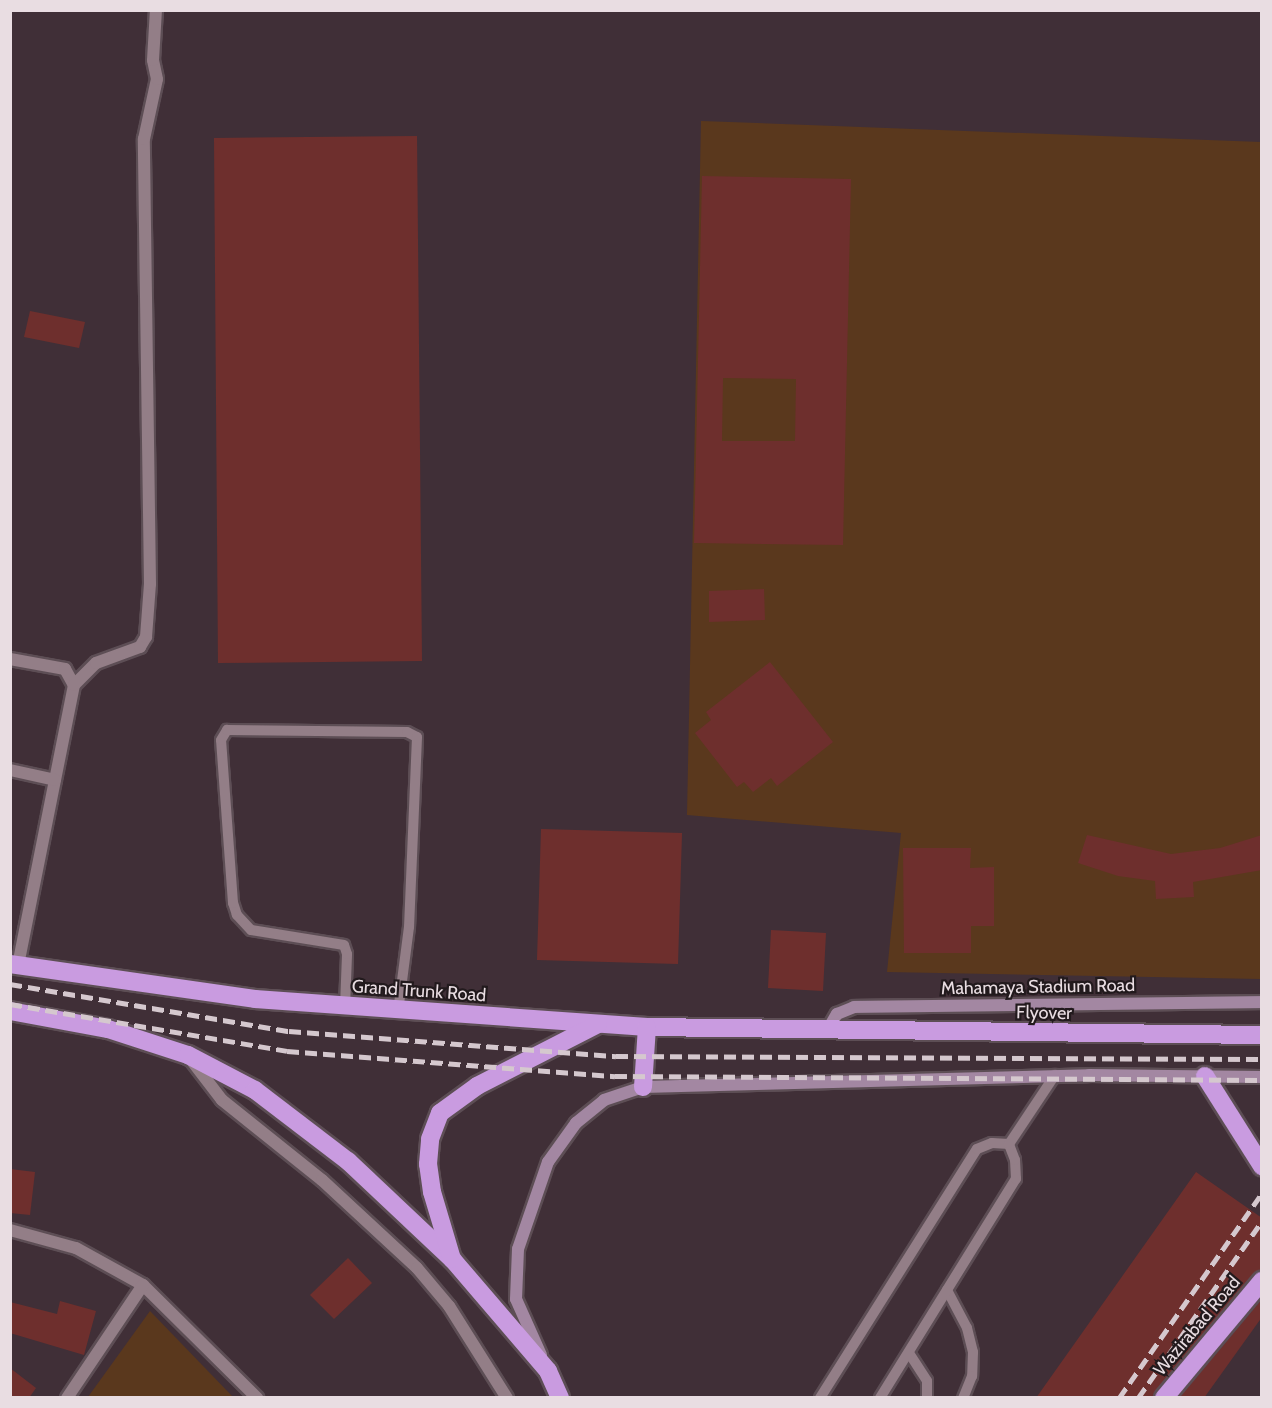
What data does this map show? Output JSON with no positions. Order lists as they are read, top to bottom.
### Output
{
  "streets": {
    "highway": ["Grand Trunk Road", "Flyover", "Wazirabad Road"],
    "main road": ["Mahamaya Stadium Road"]
  },
  "crossings": [
    ["Mahamaya Stadium Road", "Grand Trunk Road"],
    ["Mahamaya Stadium Road", "Flyover"],
    ["Grand Trunk Road", "Flyover"]
  ]
}
